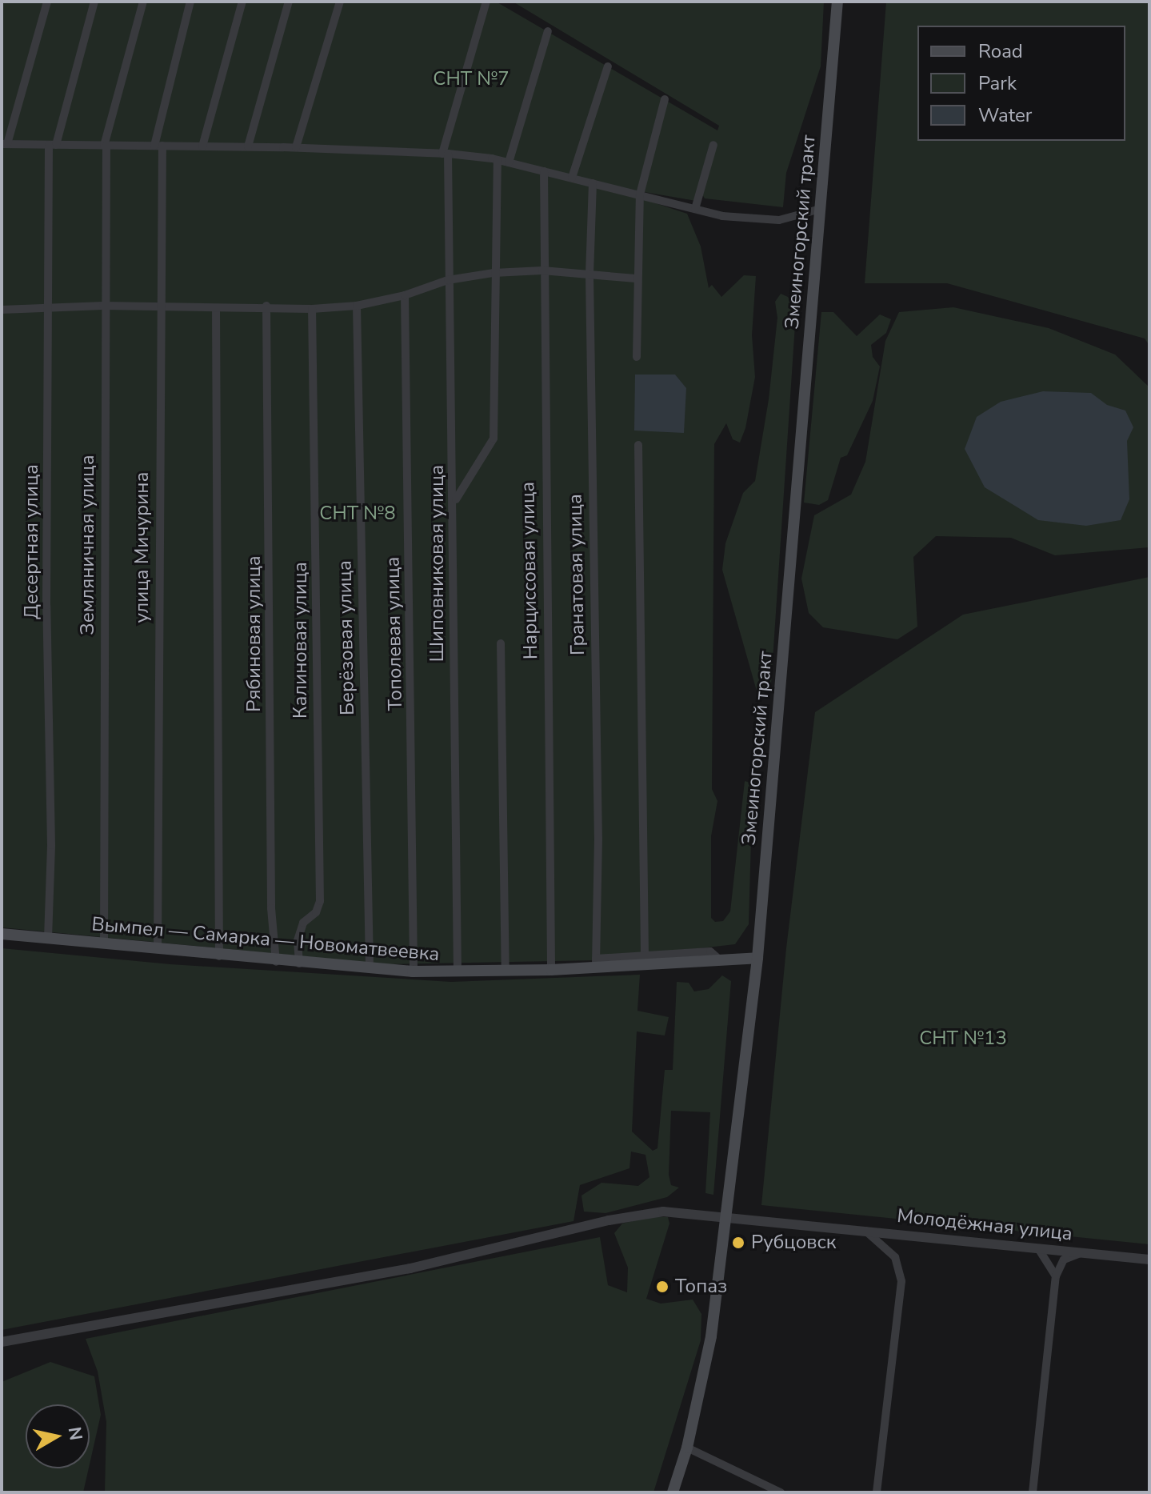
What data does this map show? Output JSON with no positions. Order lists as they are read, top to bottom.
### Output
{
  "streets": {
    "main road": ["Змеиногорский тракт", "Вымпел — Самарка — Новоматвеевка"],
    "street": [
      "Десертная улица",
      "Земляничная улица",
      "улица Мичурина",
      "Шиповниковая улица",
      "Нарциссовая улица",
      "Гранатовая улица",
      "Рябиновая улица",
      "Тополевая улица",
      "Берёзовая улица",
      "Калиновая улица",
      "Молодёжная улица"
    ]
  },
  "crossings": [
    ["Змеиногорский тракт", "Вымпел — Самарка — Новоматвеевка"],
    ["Змеиногорский тракт", "Молодёжная улица"],
    ["Десертная улица", "Вымпел — Самарка — Новоматвеевка"],
    ["Земляничная улица", "Вымпел — Самарка — Новоматвеевка"],
    ["улица Мичурина", "Вымпел — Самарка — Новоматвеевка"],
    ["Шиповниковая улица", "Вымпел — Самарка — Новоматвеевка"],
    ["Нарциссовая улица", "Вымпел — Самарка — Новоматвеевка"],
    ["Гранатовая улица", "Вымпел — Самарка — Новоматвеевка"],
    ["Рябиновая улица", "Вымпел — Самарка — Новоматвеевка"],
    ["Тополевая улица", "Вымпел — Самарка — Новоматвеевка"],
    ["Берёзовая улица", "Вымпел — Самарка — Новоматвеевка"],
    ["Калиновая улица", "Вымпел — Самарка — Новоматвеевка"]
  ],
  "parks": ["СНТ №7", "СНТ №8", "СНТ №13"],
  "places": ["Рубцовск", "Топаз"],
  "legend": ["Road", "Park", "Water"],
  "north": "right"
}
